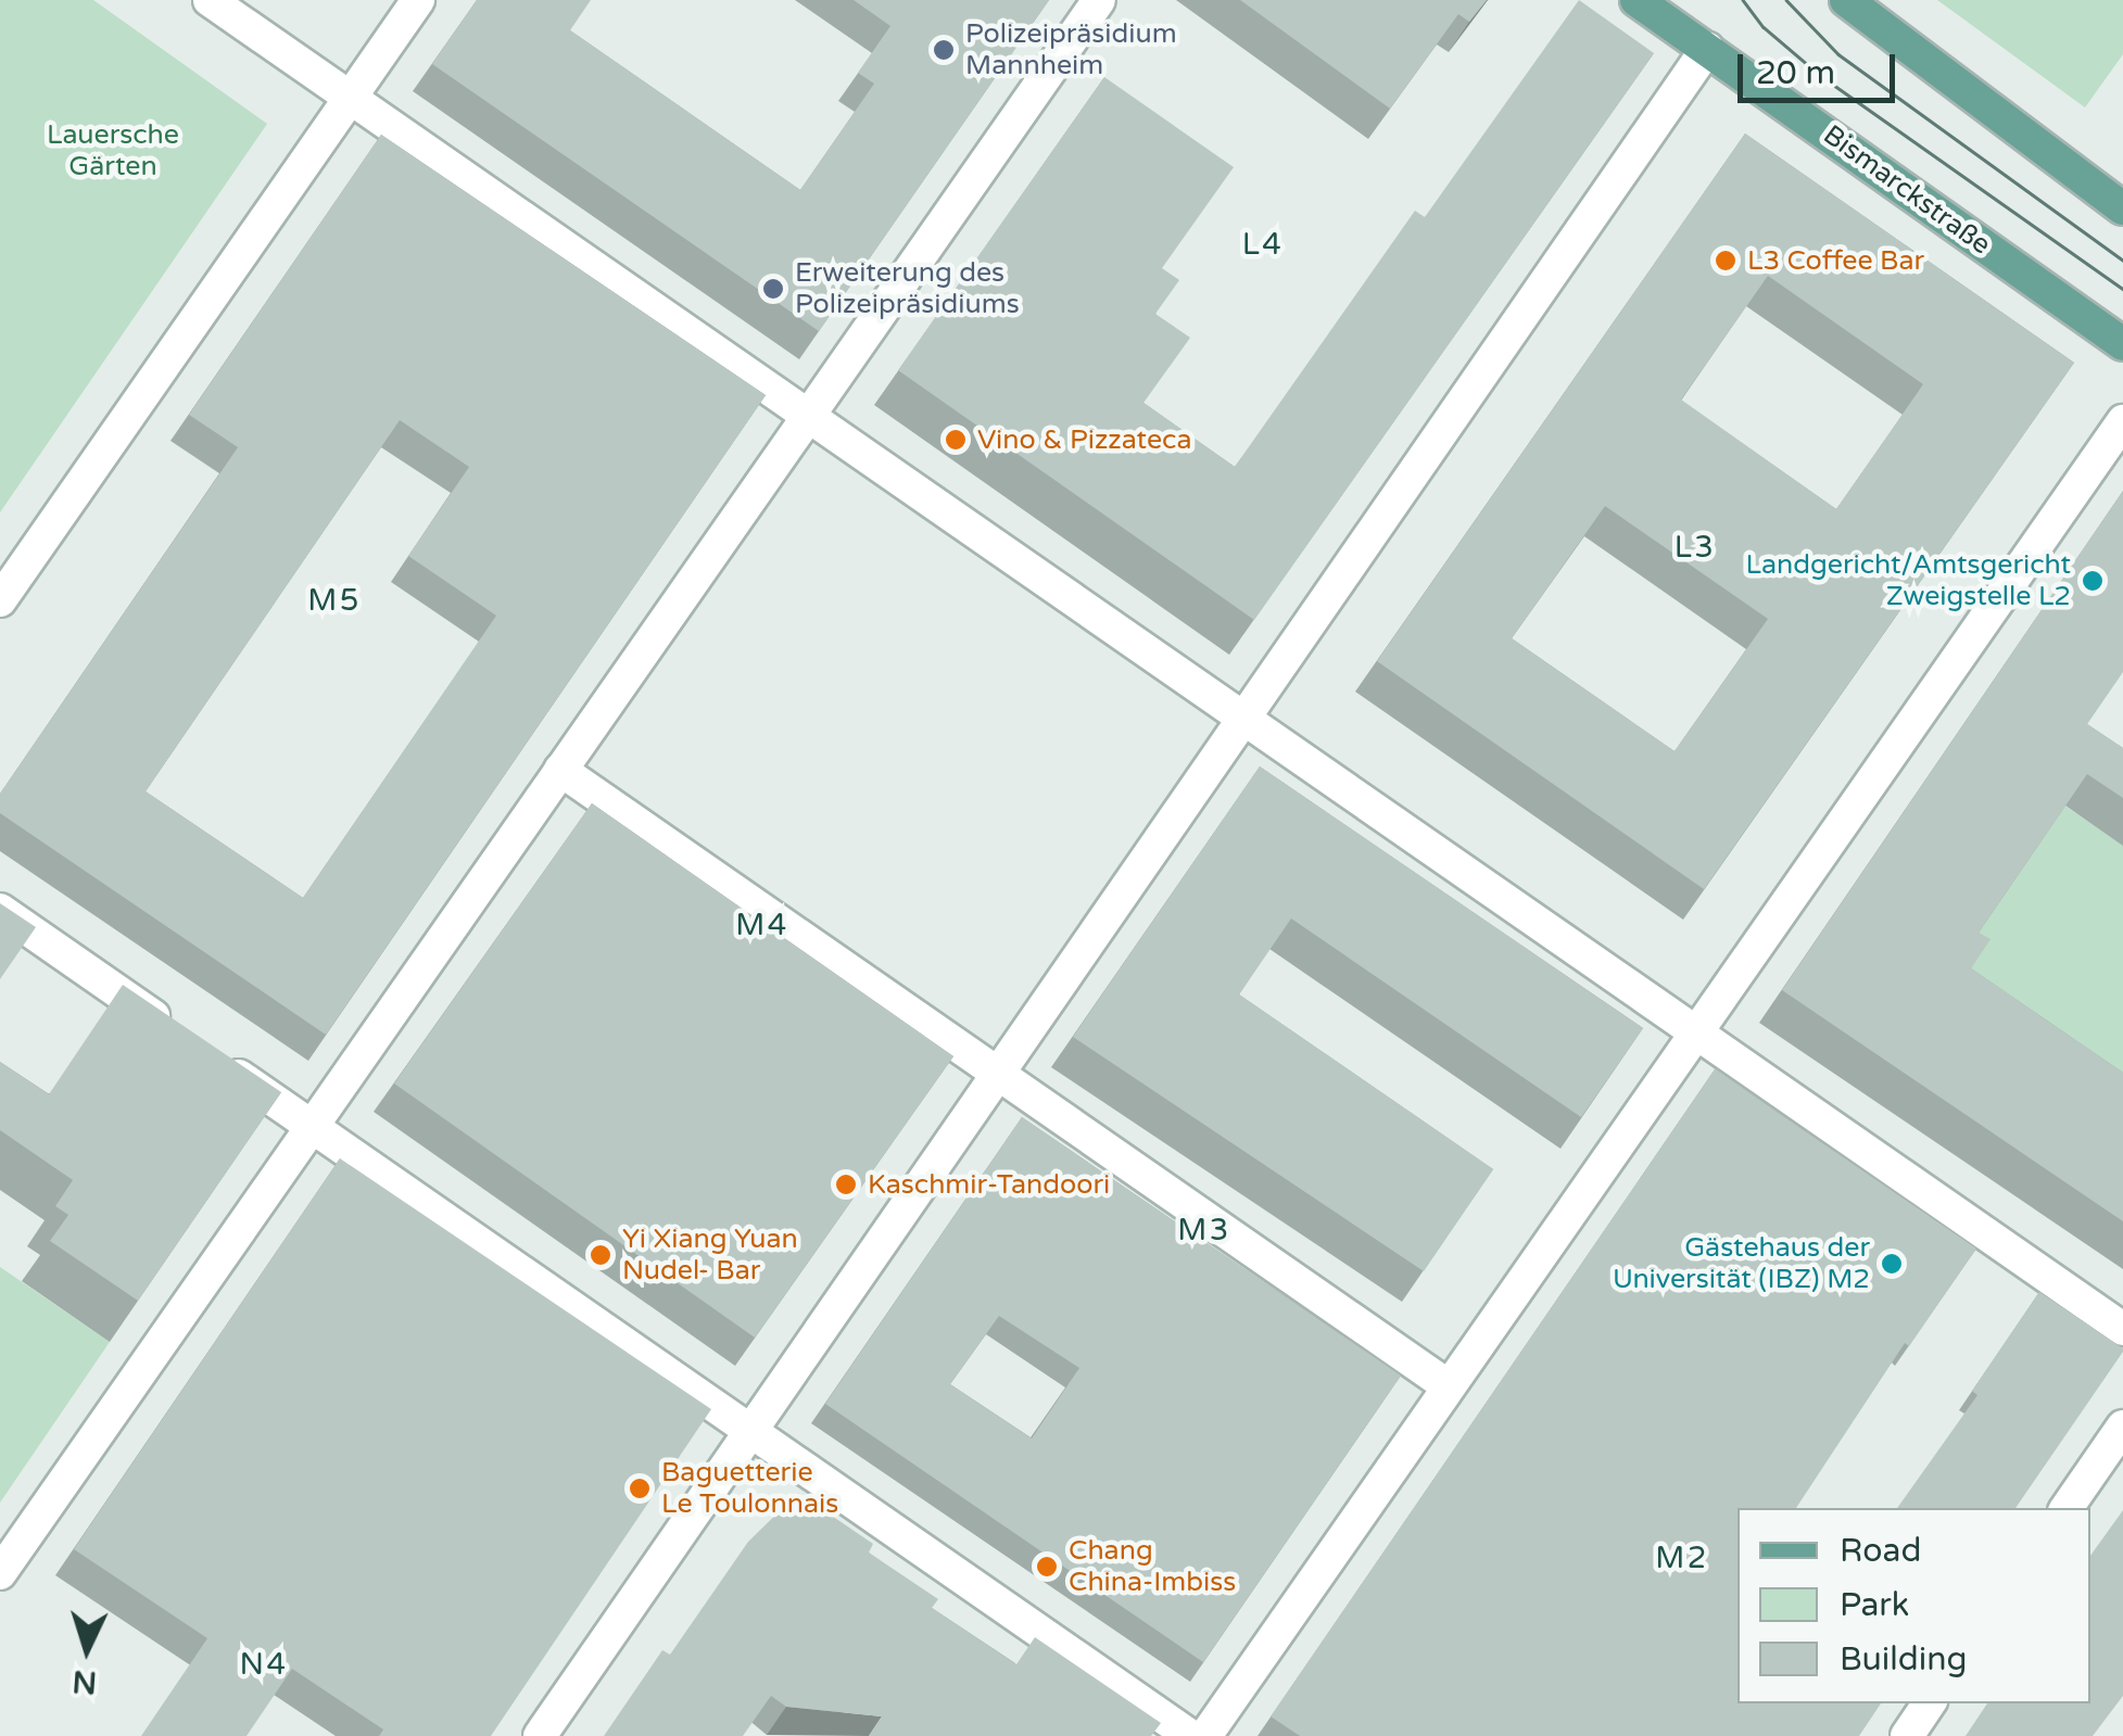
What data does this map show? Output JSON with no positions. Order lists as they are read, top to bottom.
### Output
{
  "streets": {
    "main road": ["Bismarckstraße"]
  },
  "districts": [
    "L4",
    "L3",
    "M5",
    "M4",
    "M3",
    "M2",
    "N4"
  ],
  "parks": ["Lauersche Gärten"],
  "places": [
    "Polizeipräsidium Mannheim",
    "L3 Coffee Bar",
    "Erweiterung des Polizeipräsidiums",
    "Vino & Pizzateca",
    "Landgericht/Amtsgericht Zweigstelle L2",
    "Kaschmir-Tandoori",
    "Yi Xiang Yuan Nudel- Bar",
    "Gästehaus der Universität (IBZ) M2",
    "Baguetterie Le Toulonnais",
    "Chang China-Imbiss"
  ],
  "legend": ["Road", "Park", "Building"],
  "scale_bar": "20 m",
  "north": "bottom"
}
